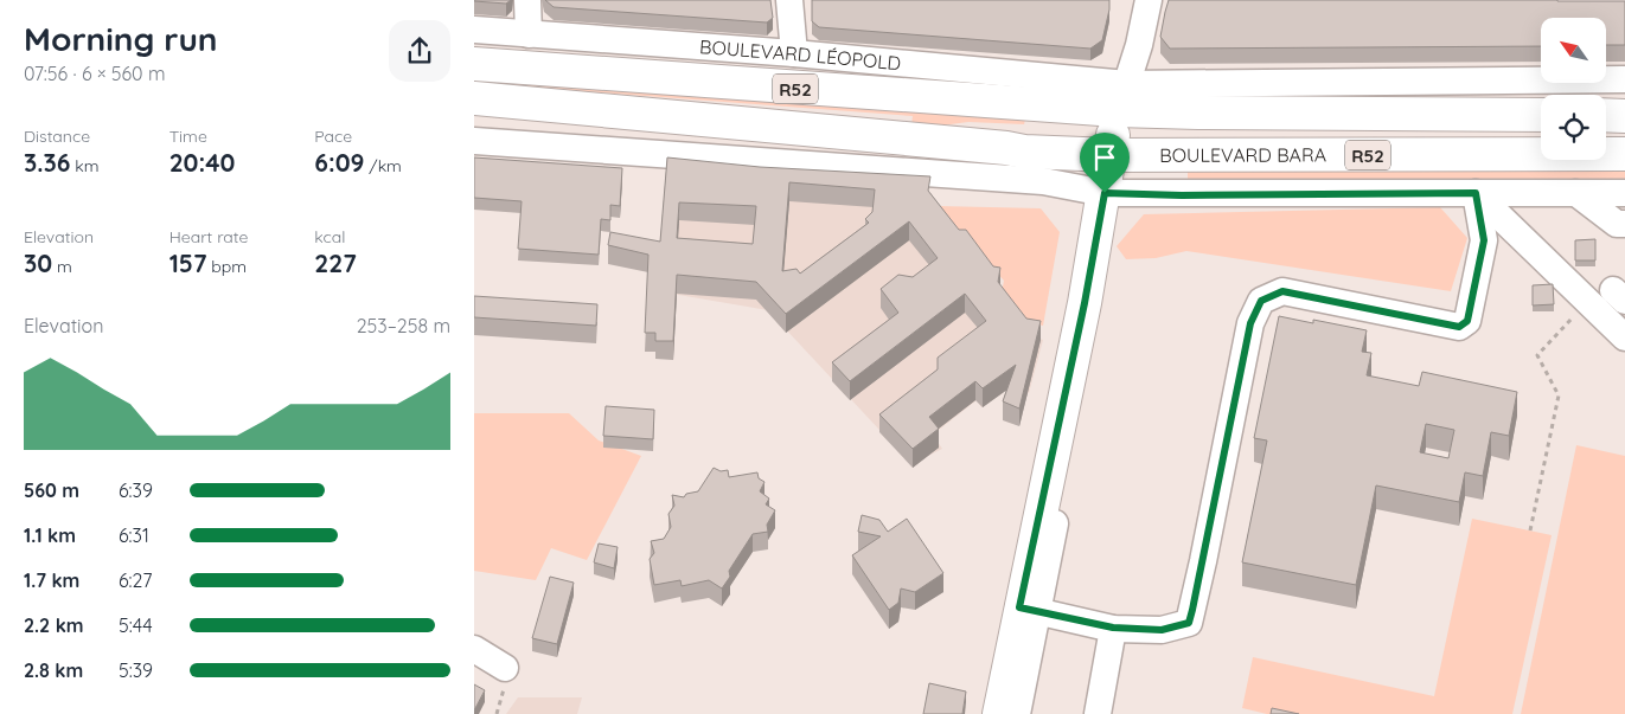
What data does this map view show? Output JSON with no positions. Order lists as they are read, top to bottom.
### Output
{
  "streets": {
    "main road": ["BOULEVARD LÉOPOLD", "R52", "BOULEVARD BARA"]
  },
  "crossings": [
    ["BOULEVARD LÉOPOLD", "R52"],
    ["BOULEVARD LÉOPOLD", "BOULEVARD BARA"],
    ["R52", "BOULEVARD BARA"]
  ],
  "north": "top left",
  "page": {
    "heading": ["Morning run", "07:56 · 6 × 560 m"],
    "stats": [
      ["Distance", "3.36 km"],
      ["Time", "20:40"],
      ["Pace", "6:09 /km"],
      ["Elevation", "30 m"],
      ["Heart rate", "157 bpm"],
      ["kcal", "227"]
    ],
    "chart": ["Elevation", "253–258 m"],
    "list": [
      {
        "name": "560 m",
        "note": "6:39"
      },
      {
        "name": "1.1 km",
        "note": "6:31"
      },
      {
        "name": "1.7 km",
        "note": "6:27"
      },
      {
        "name": "2.2 km",
        "note": "5:44"
      },
      {
        "name": "2.8 km",
        "note": "5:39"
      }
    ]
  }
}
